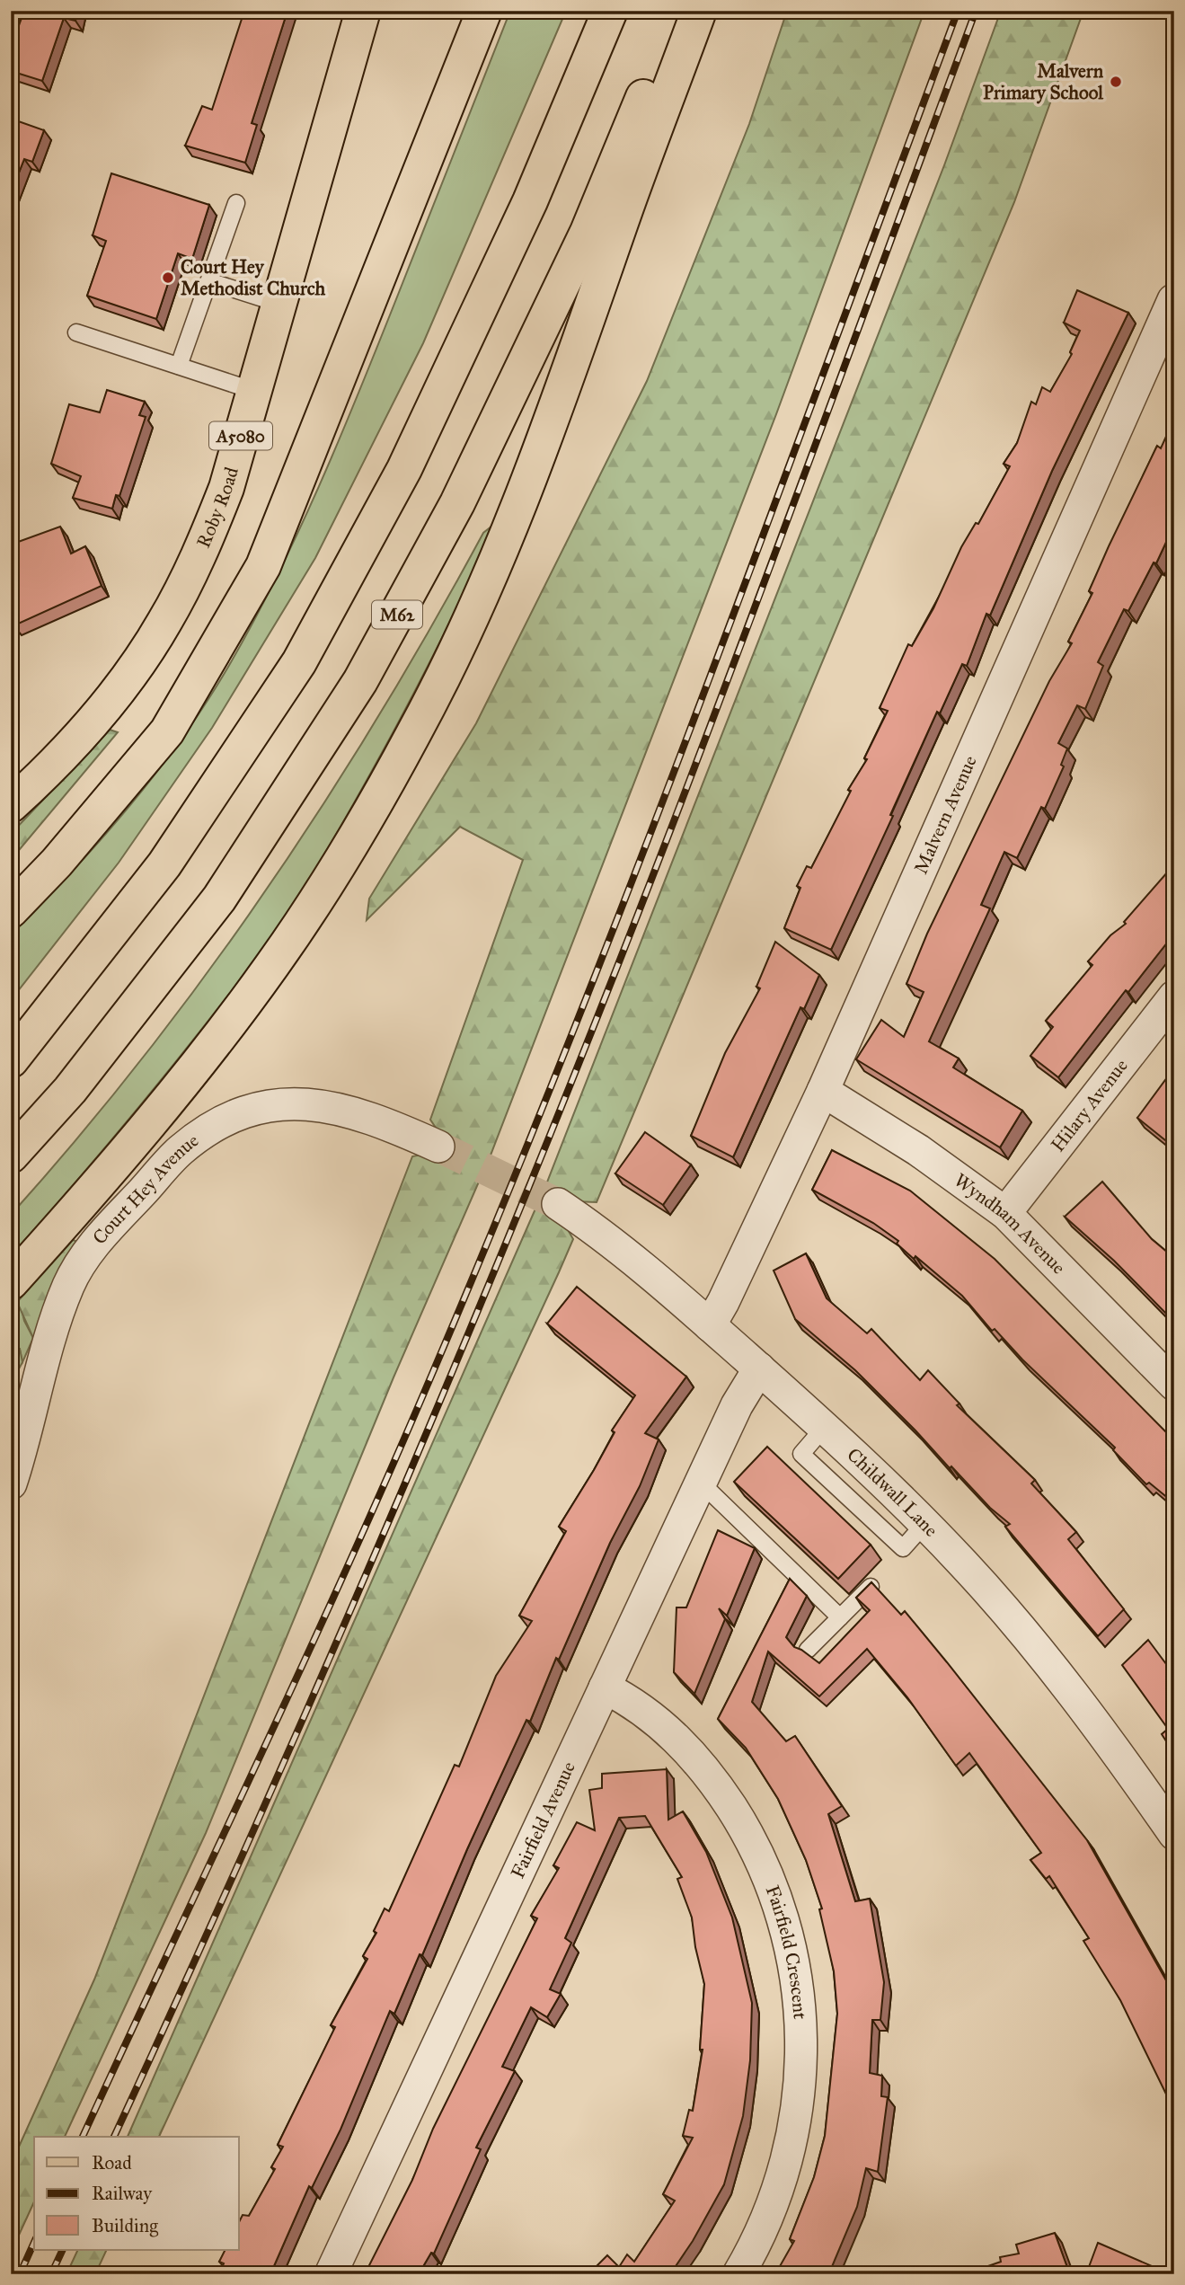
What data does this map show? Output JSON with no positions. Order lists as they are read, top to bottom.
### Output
{
  "streets": {
    "main road": ["A5080", "Roby Road", "M62"],
    "street": [
      "Malvern Avenue",
      "Hilary Avenue",
      "Court Hey Avenue",
      "Wyndham Avenue",
      "Childwall Lane",
      "Fairfield Avenue",
      "Fairfield Crescent"
    ]
  },
  "crossings": [
    ["Malvern Avenue", "Wyndham Avenue"],
    ["Malvern Avenue", "Childwall Lane"],
    ["Hilary Avenue", "Wyndham Avenue"],
    ["Childwall Lane", "Fairfield Avenue"],
    ["Fairfield Avenue", "Fairfield Crescent"]
  ],
  "places": ["Malvern Primary School", "Court Hey Methodist Church"],
  "legend": ["Road", "Railway", "Building"]
}
